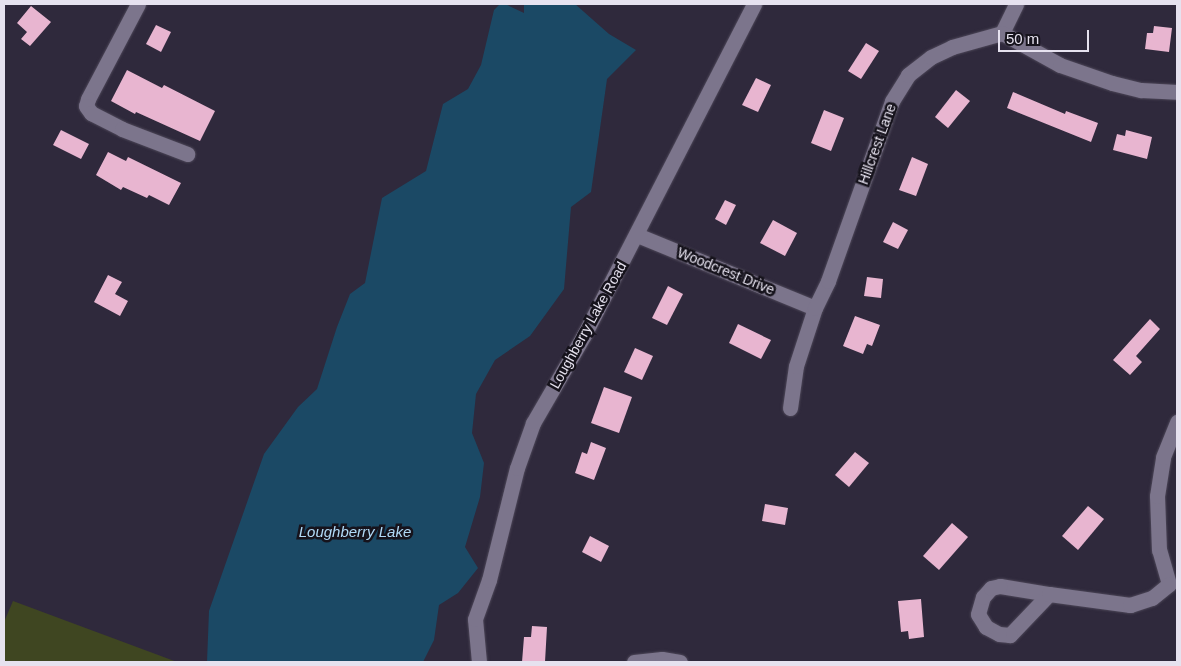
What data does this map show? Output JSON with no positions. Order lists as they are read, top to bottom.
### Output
{
  "streets": {
    "street": ["Hillcrest Lane", "Woodcrest Drive", "Loughberry Lake Road"]
  },
  "crossings": [
    ["Hillcrest Lane", "Woodcrest Drive"],
    ["Woodcrest Drive", "Loughberry Lake Road"]
  ],
  "water": ["Loughberry Lake"],
  "scale_bar": "50 m"
}
